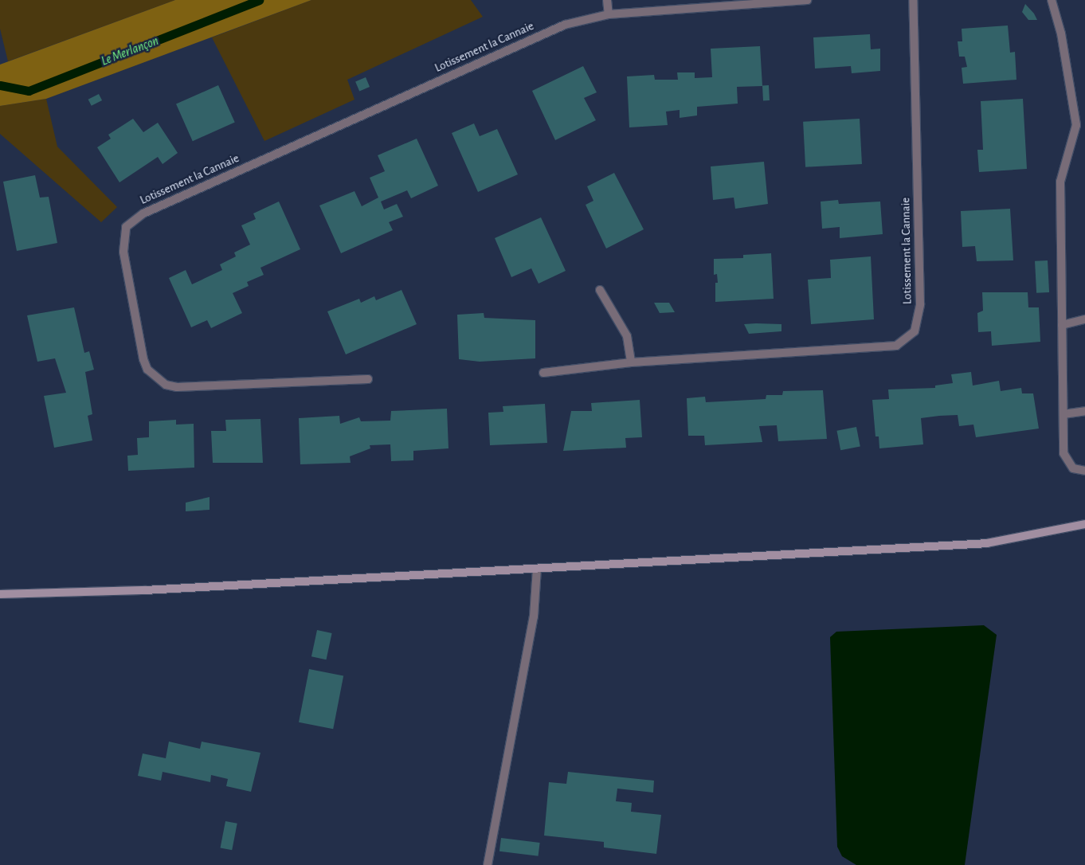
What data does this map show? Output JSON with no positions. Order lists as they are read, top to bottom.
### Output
{
  "streets": {
    "street": ["Lotissement la Cannaie"]
  },
  "water": ["Le Merlançon"]
}
